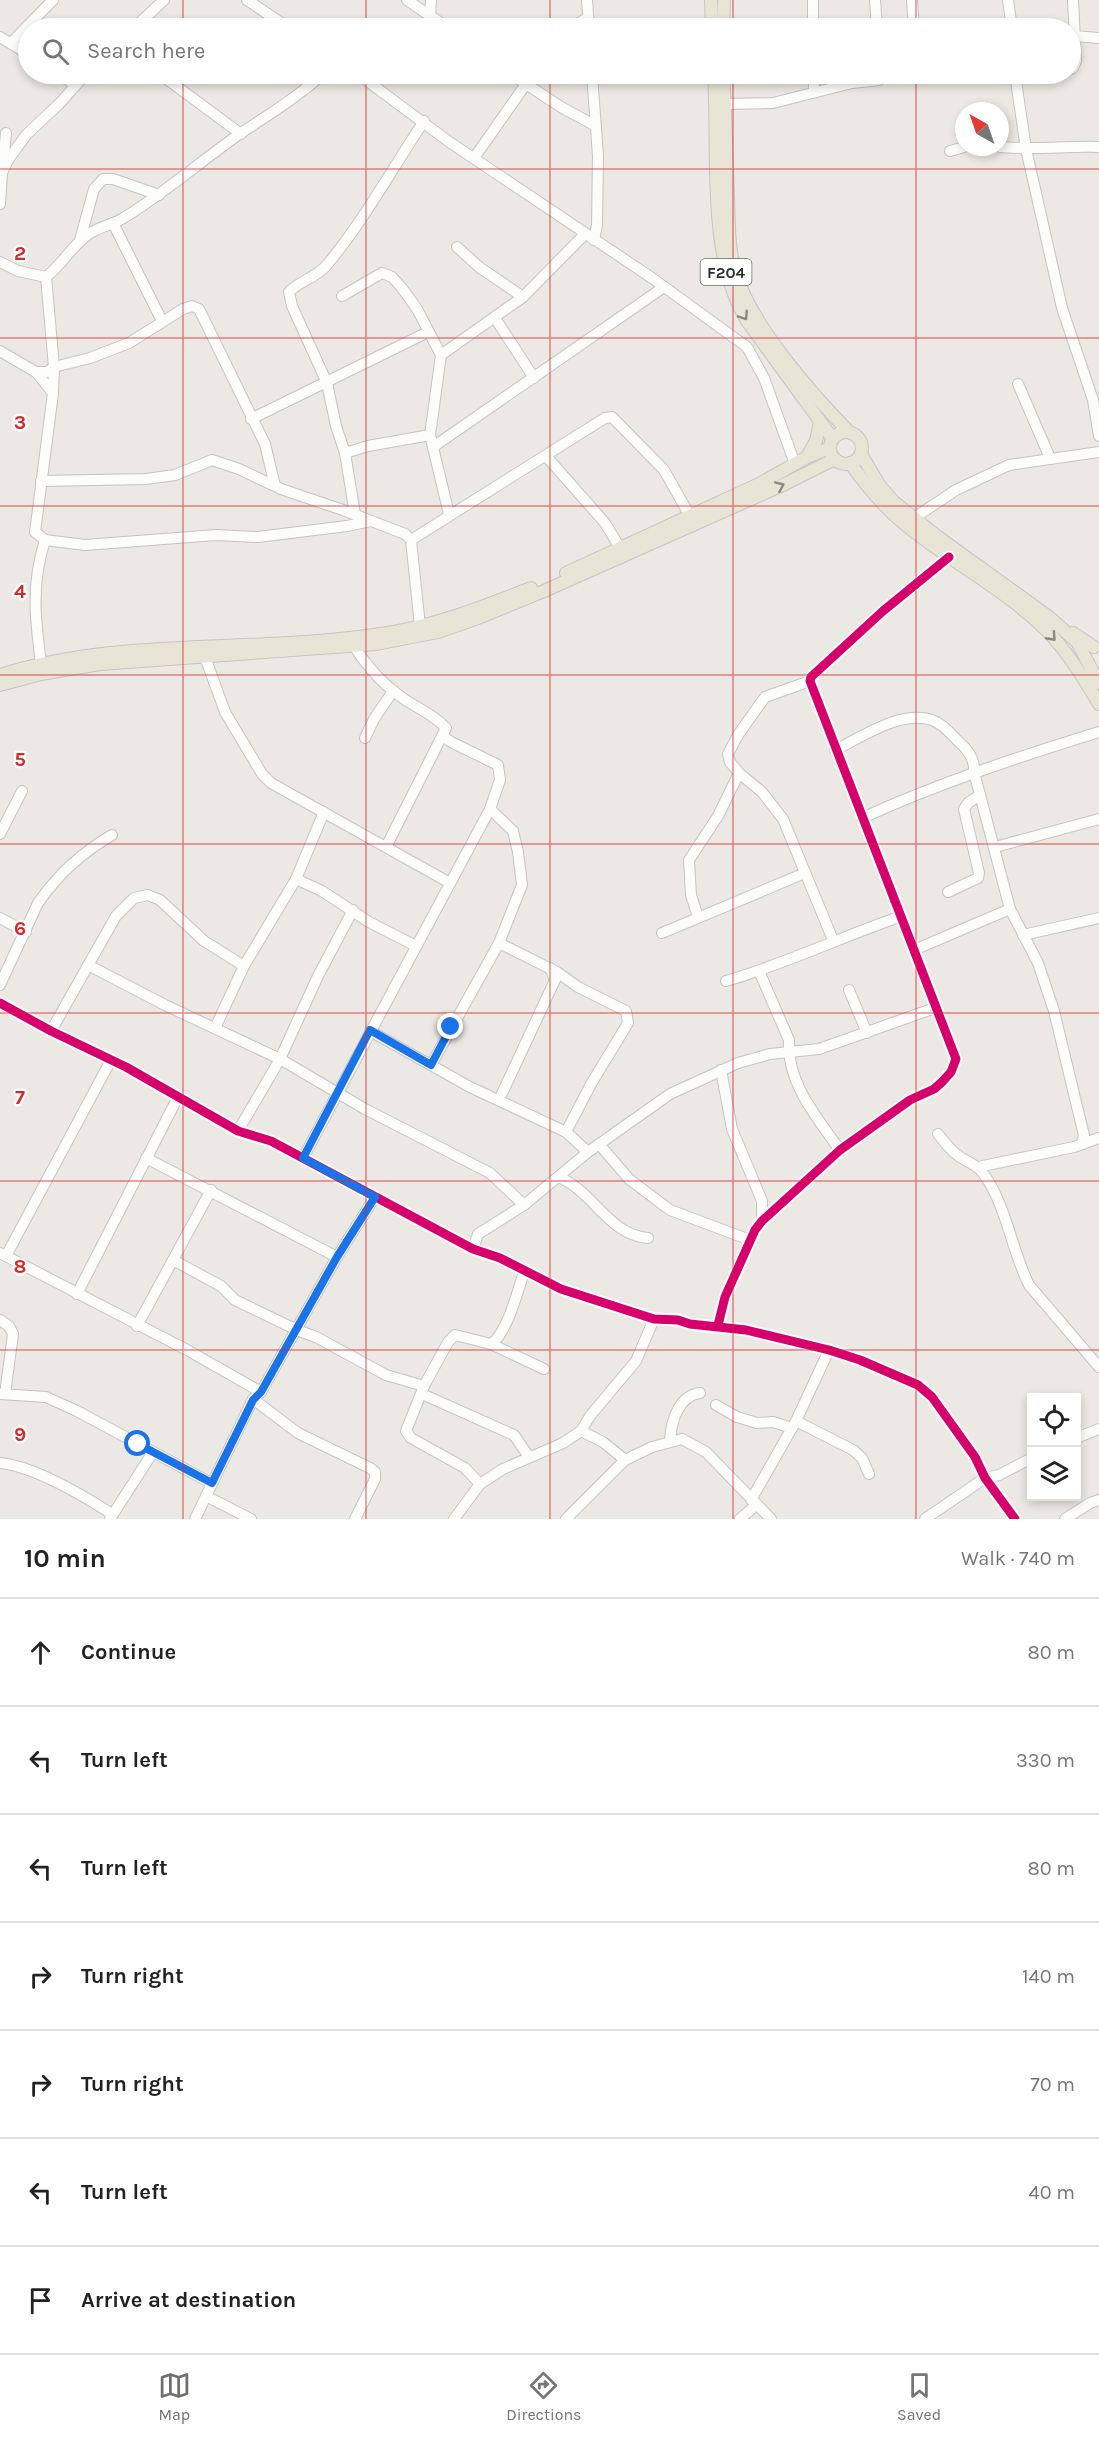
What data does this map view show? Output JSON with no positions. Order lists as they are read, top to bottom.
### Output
{
  "streets": {
    "main road": ["F204"]
  },
  "north": "top left",
  "page": {
    "search": "Search here",
    "heading": ["10 min", "Walk · 740 m"],
    "list": [
      ["Continue", "80 m"],
      ["Turn left", "330 m"],
      ["Turn left", "80 m"],
      ["Turn right", "140 m"],
      ["Turn right", "70 m"],
      ["Turn left", "40 m"],
      "Arrive at destination"
    ],
    "nav": ["Map", "Directions", "Saved"]
  },
  "grid": {
    "rows": [
      "2",
      "3",
      "4",
      "5",
      "6",
      "7",
      "8",
      "9"
    ]
  }
}
